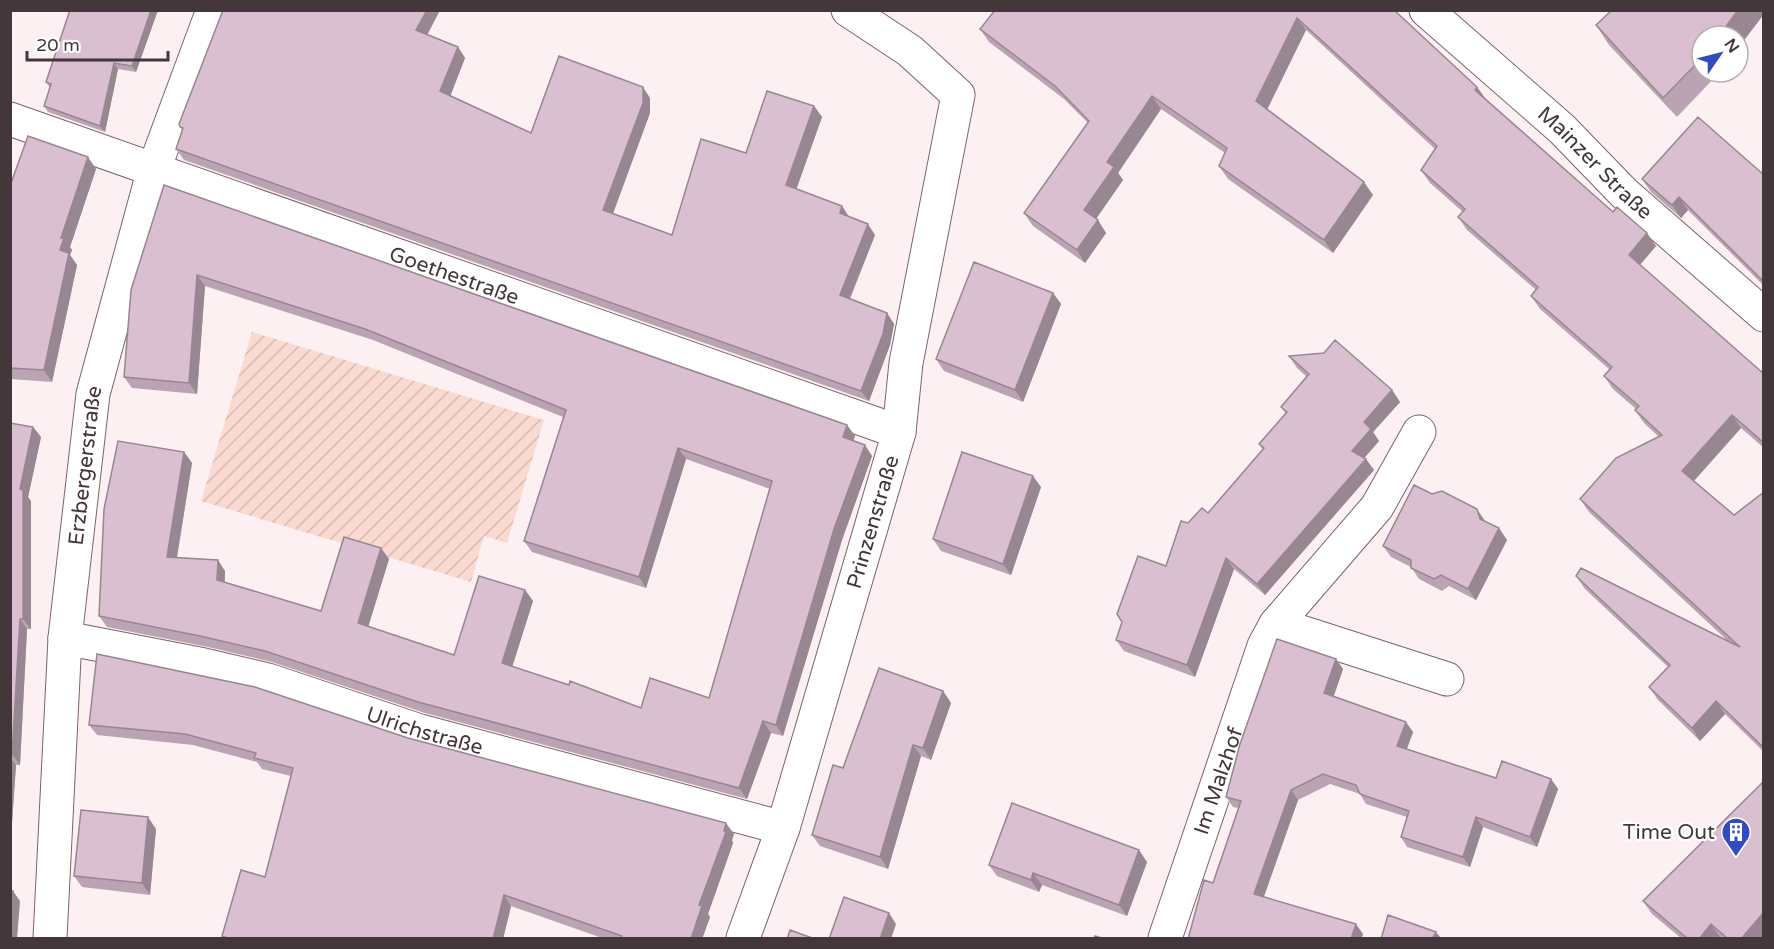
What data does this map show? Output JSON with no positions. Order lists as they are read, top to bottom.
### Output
{
  "streets": {
    "street": [
      "Mainzer Straße",
      "Goethestraße",
      "Erzbergerstraße",
      "Prinzenstraße",
      "Ulrichstraße",
      "Im Malzhof"
    ]
  },
  "crossings": [
    ["Goethestraße", "Erzbergerstraße"],
    ["Goethestraße", "Prinzenstraße"],
    ["Erzbergerstraße", "Ulrichstraße"],
    ["Prinzenstraße", "Ulrichstraße"]
  ],
  "places": {
    "building": ["Time Out"]
  },
  "scale_bar": "20 m",
  "north": "top right"
}
